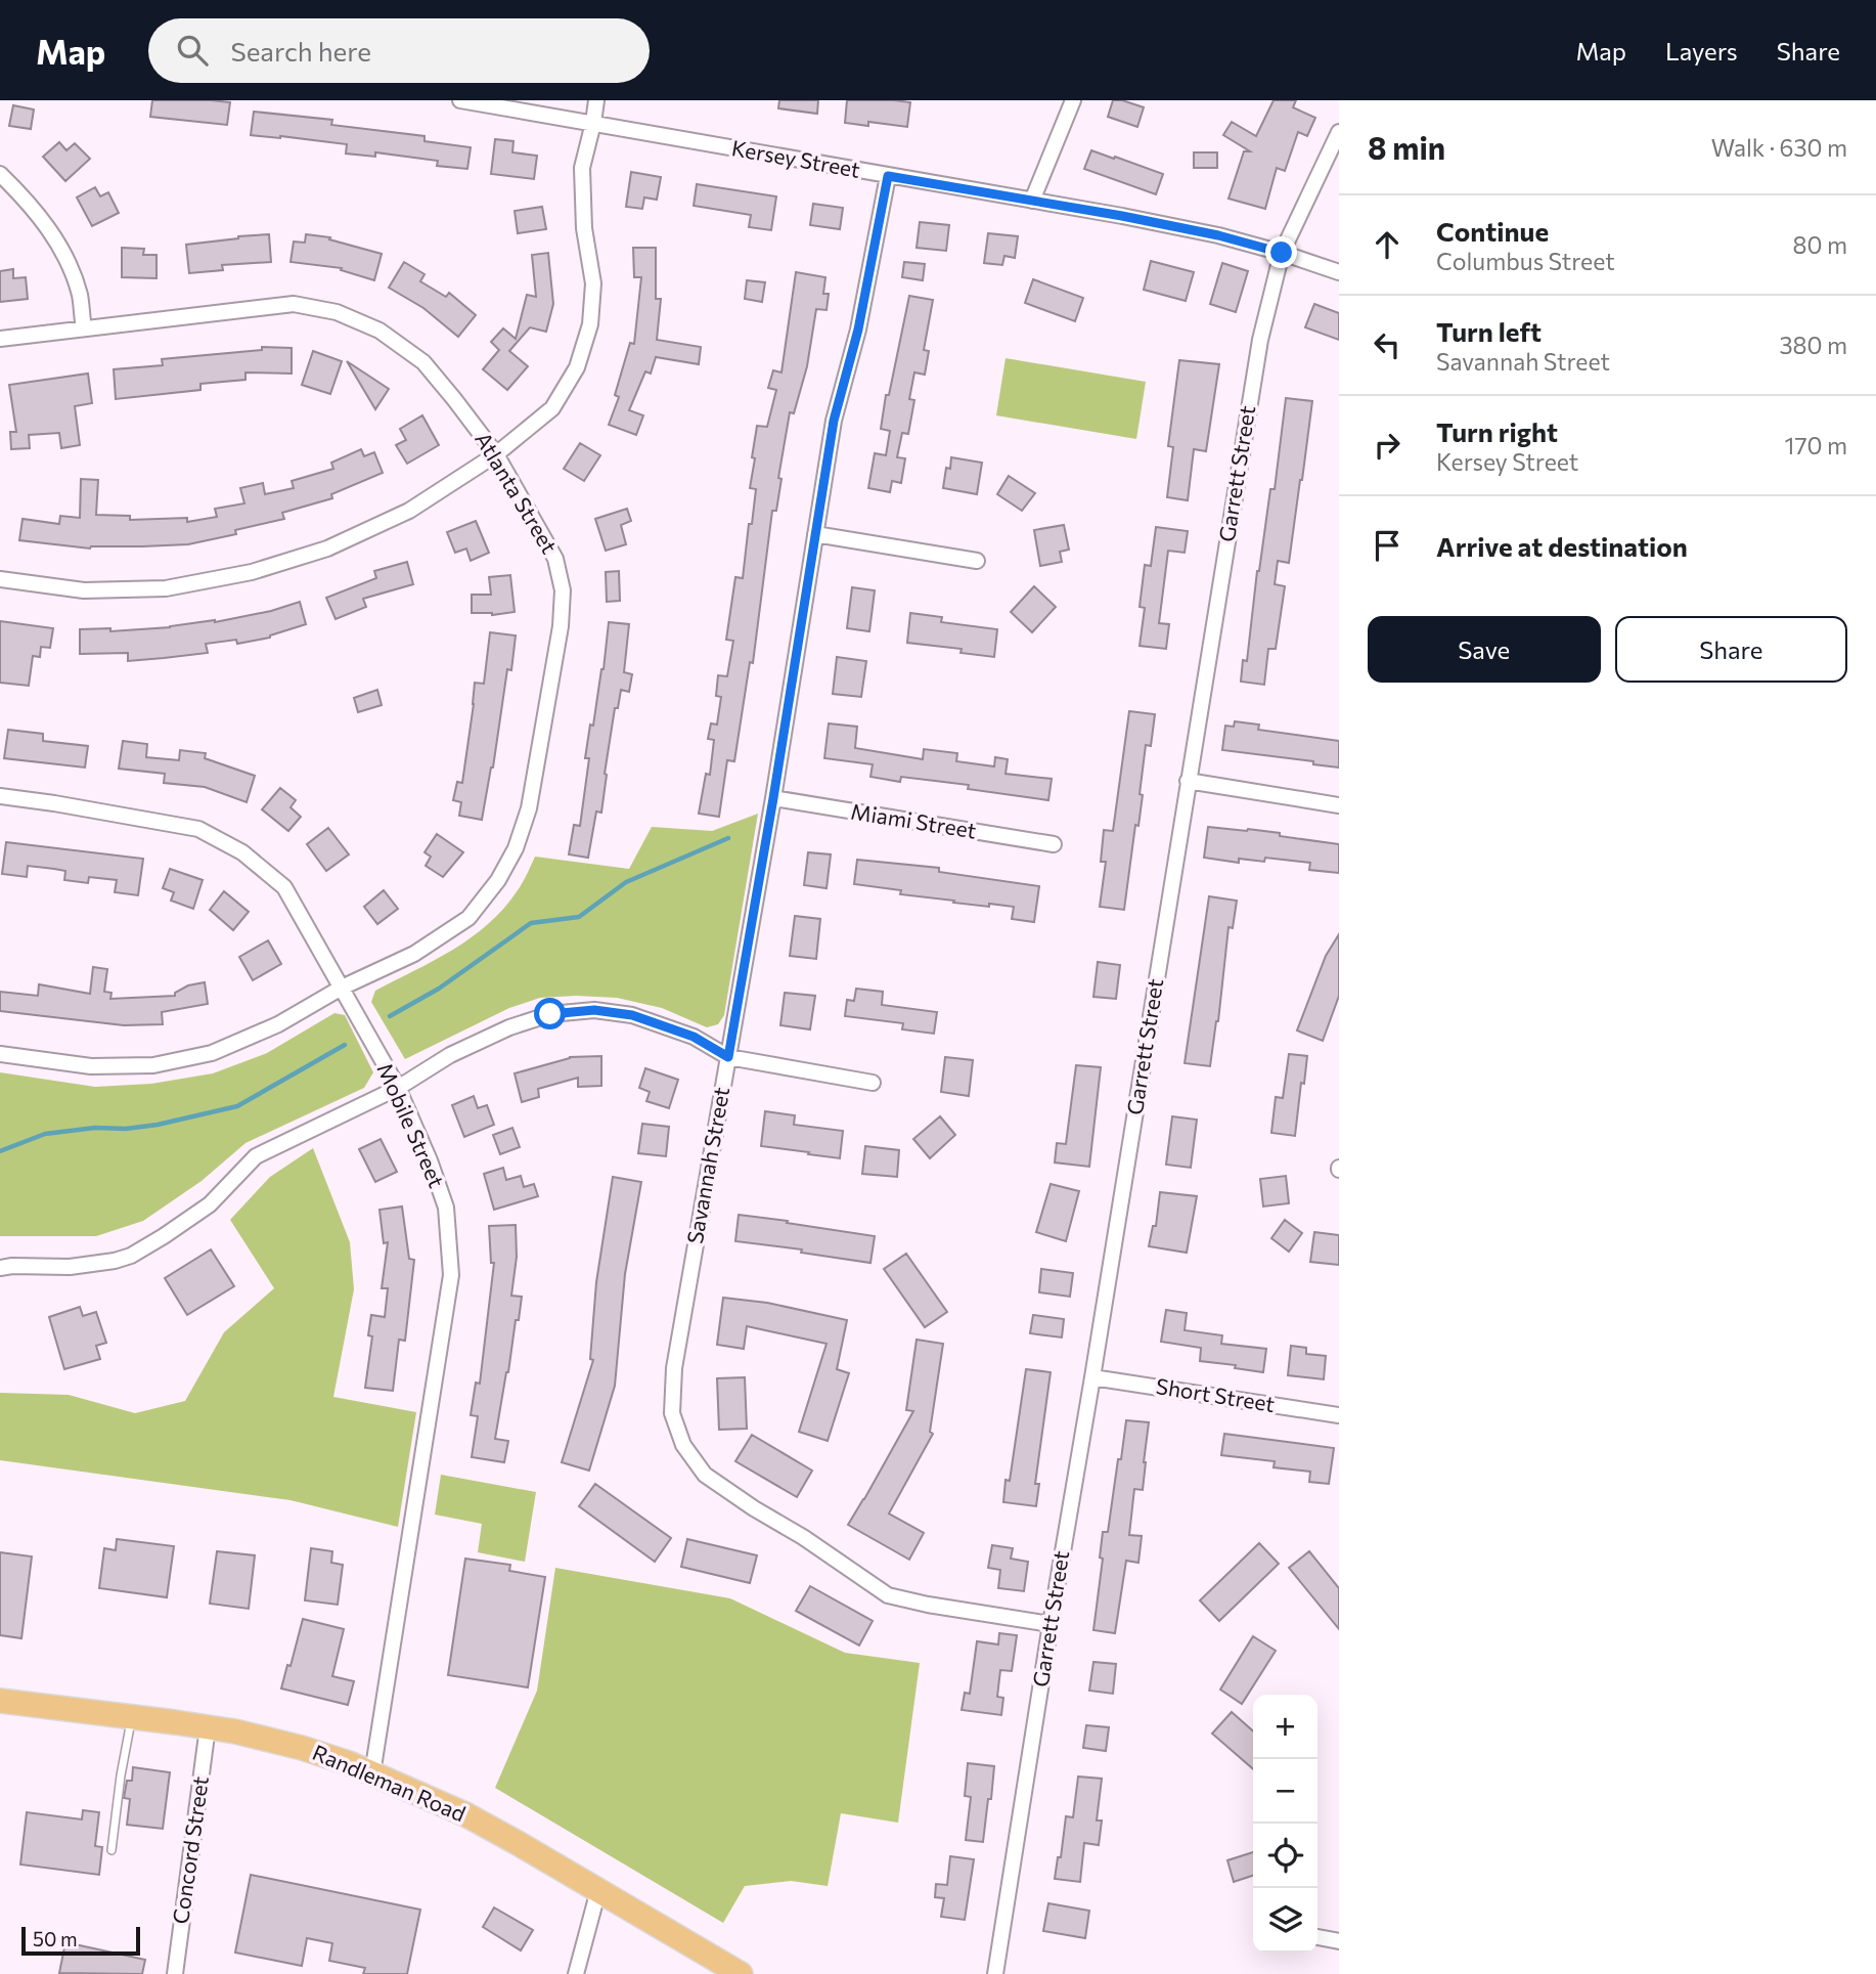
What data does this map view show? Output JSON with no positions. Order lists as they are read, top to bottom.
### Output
{
  "streets": {
    "main road": ["Randleman Road"],
    "street": [
      "Kersey Street",
      "Garrett Street",
      "Atlanta Street",
      "Miami Street",
      "Mobile Street",
      "Savannah Street",
      "Short Street",
      "Concord Street"
    ]
  },
  "crossings": [
    ["Kersey Street", "Garrett Street"],
    ["Kersey Street", "Savannah Street"],
    ["Garrett Street", "Savannah Street"],
    ["Garrett Street", "Short Street"],
    ["Atlanta Street", "Mobile Street"],
    ["Miami Street", "Savannah Street"],
    ["Mobile Street", "Randleman Road"],
    ["Randleman Road", "Concord Street"]
  ],
  "scale_bar": "50 m",
  "page": {
    "header": "Map",
    "search": "Search here",
    "nav": ["Map", "Layers", "Share"],
    "heading": ["8 min", "Walk · 630 m"],
    "list": [
      ["Continue", "Columbus Street", "80 m"],
      ["Turn left", "Savannah Street", "380 m"],
      ["Turn right", "Kersey Street", "170 m"],
      "Arrive at destination"
    ],
    "buttons": ["Save", "Share"],
    "map_buttons": ["+", "−"],
    "scale": "50 m"
  }
}
